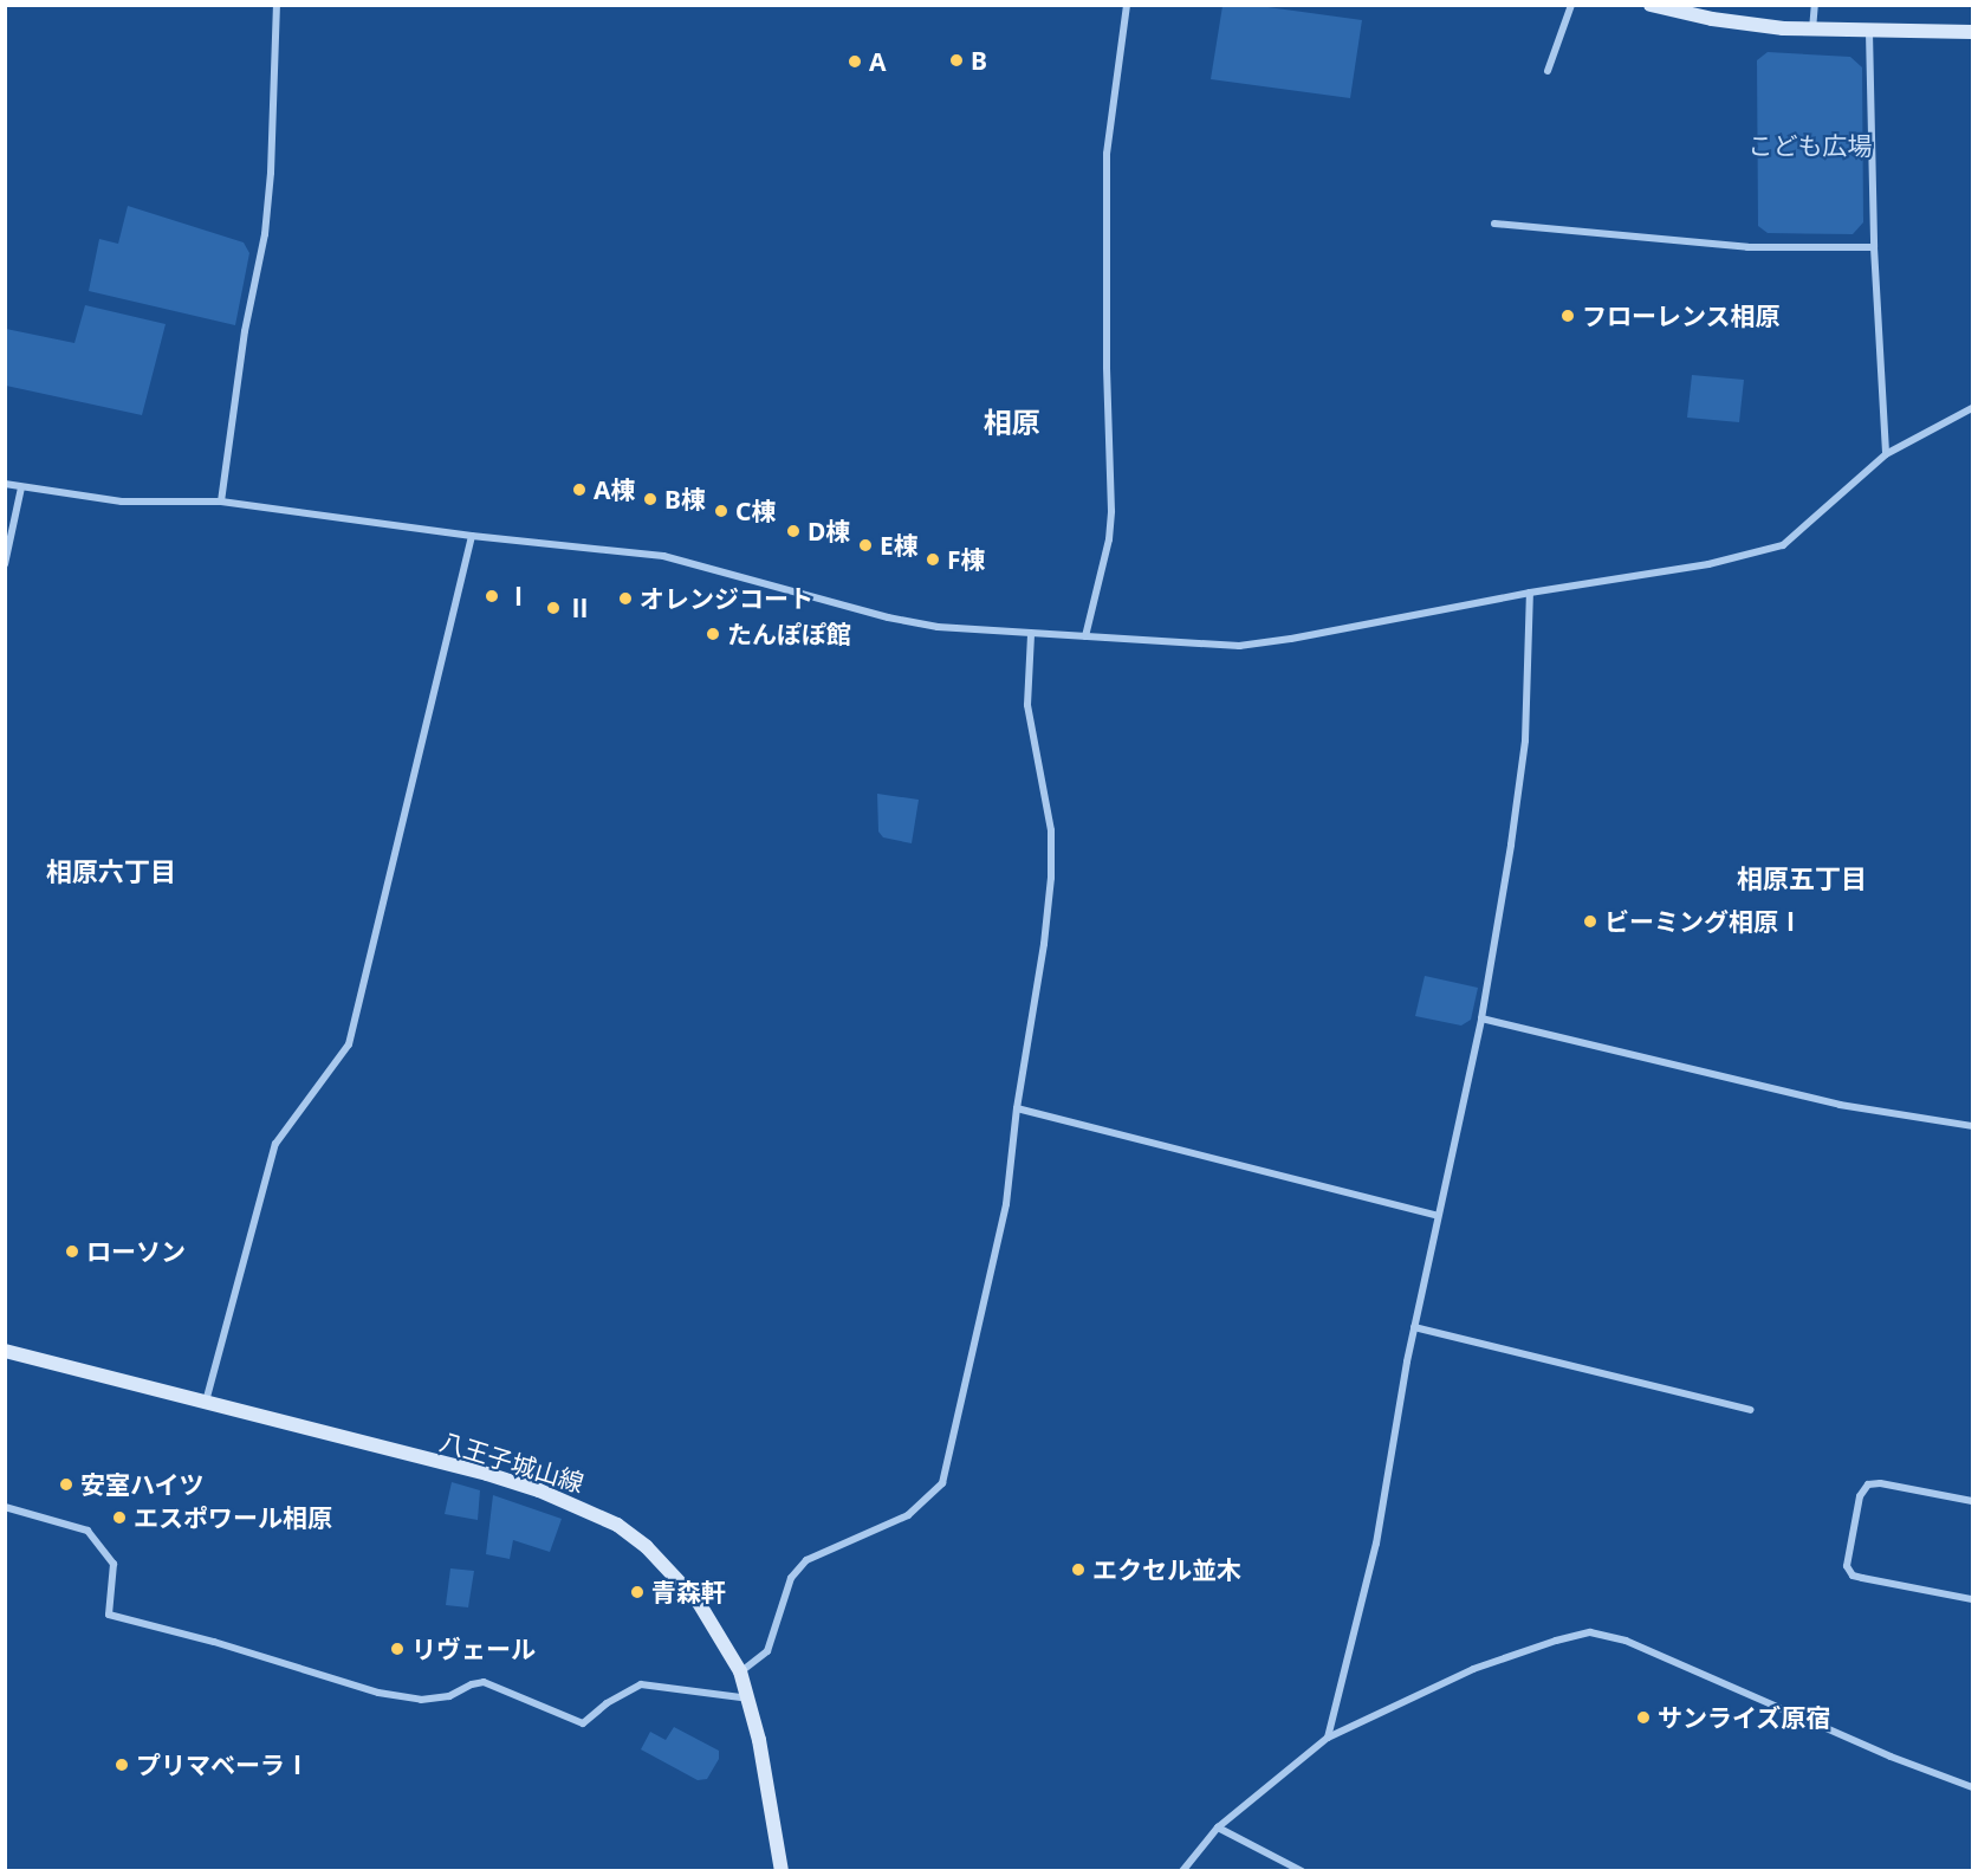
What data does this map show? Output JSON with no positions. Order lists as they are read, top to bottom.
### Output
{
  "streets": {
    "main road": ["八王子城山線"]
  },
  "districts": ["相原", "相原六丁目", "相原五丁目"],
  "parks": ["こども広場"],
  "places": [
    "B",
    "A",
    "フローレンス相原",
    "A棟",
    "B棟",
    "C棟",
    "D棟",
    "E棟",
    "F棟",
    "Ⅰ",
    "オレンジコート",
    "Ⅱ",
    "たんぽぽ館",
    "ビーミング相原Ⅰ",
    "ローソン",
    "安室ハイツ",
    "エスポワール相原",
    "エクセル並木",
    "青森軒",
    "リヴェール",
    "サンライズ原宿",
    "プリマベーラⅠ"
  ]
}
